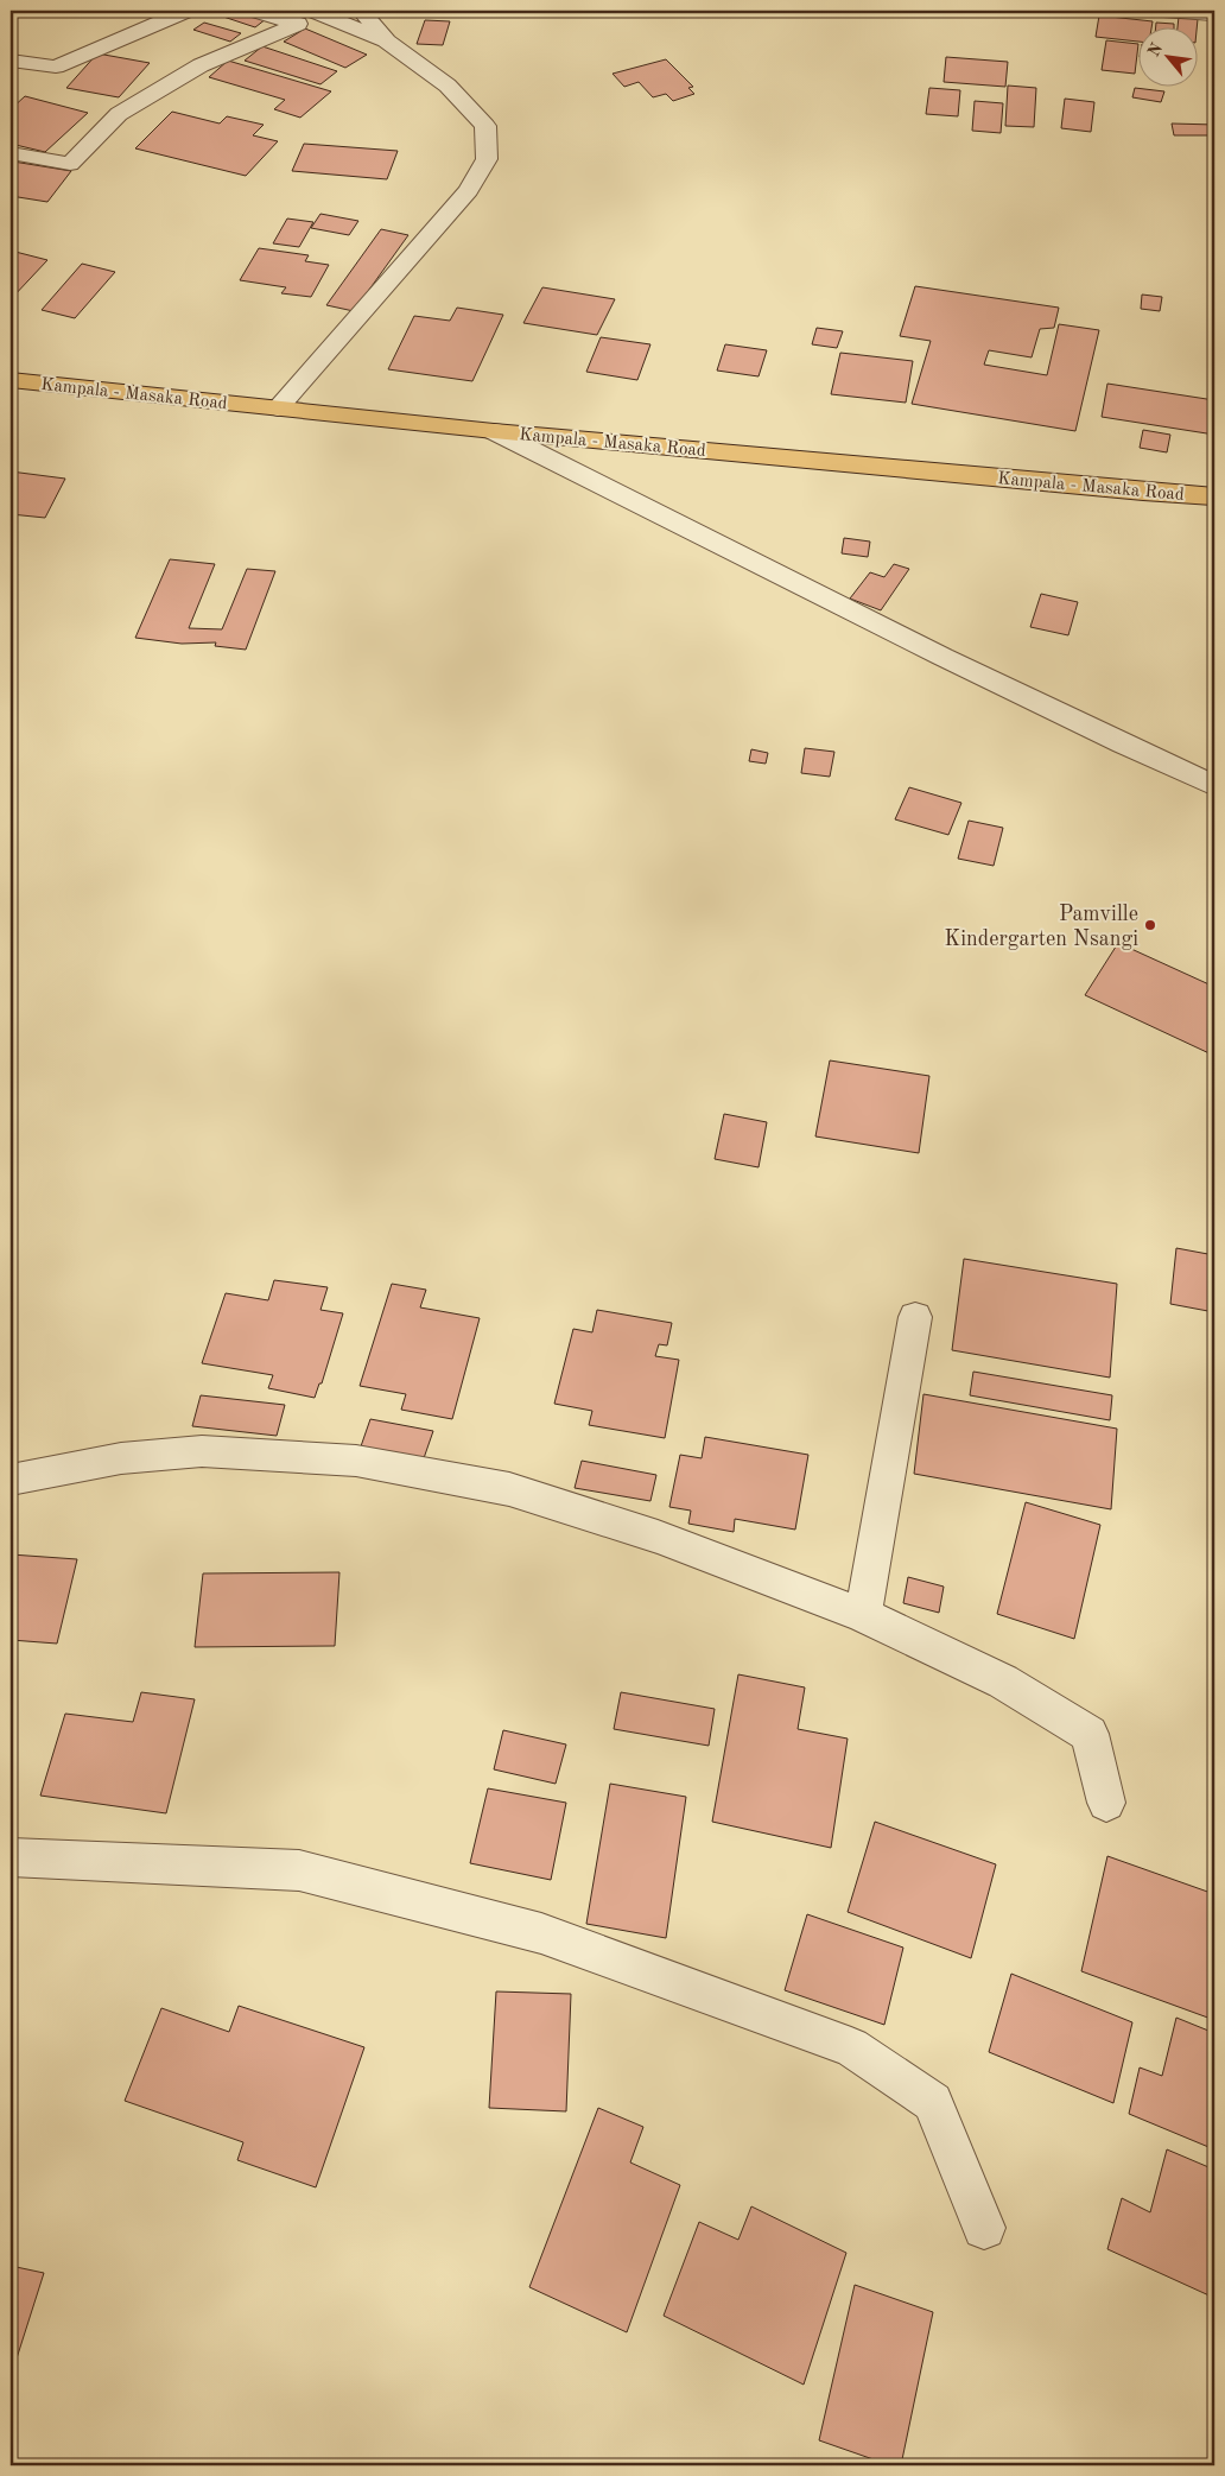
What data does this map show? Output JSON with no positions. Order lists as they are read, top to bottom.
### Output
{
  "streets": {
    "main road": ["Kampala - Masaka Road"]
  },
  "places": ["Pamville Kindergarten Nsangi"],
  "north": "top left"
}
